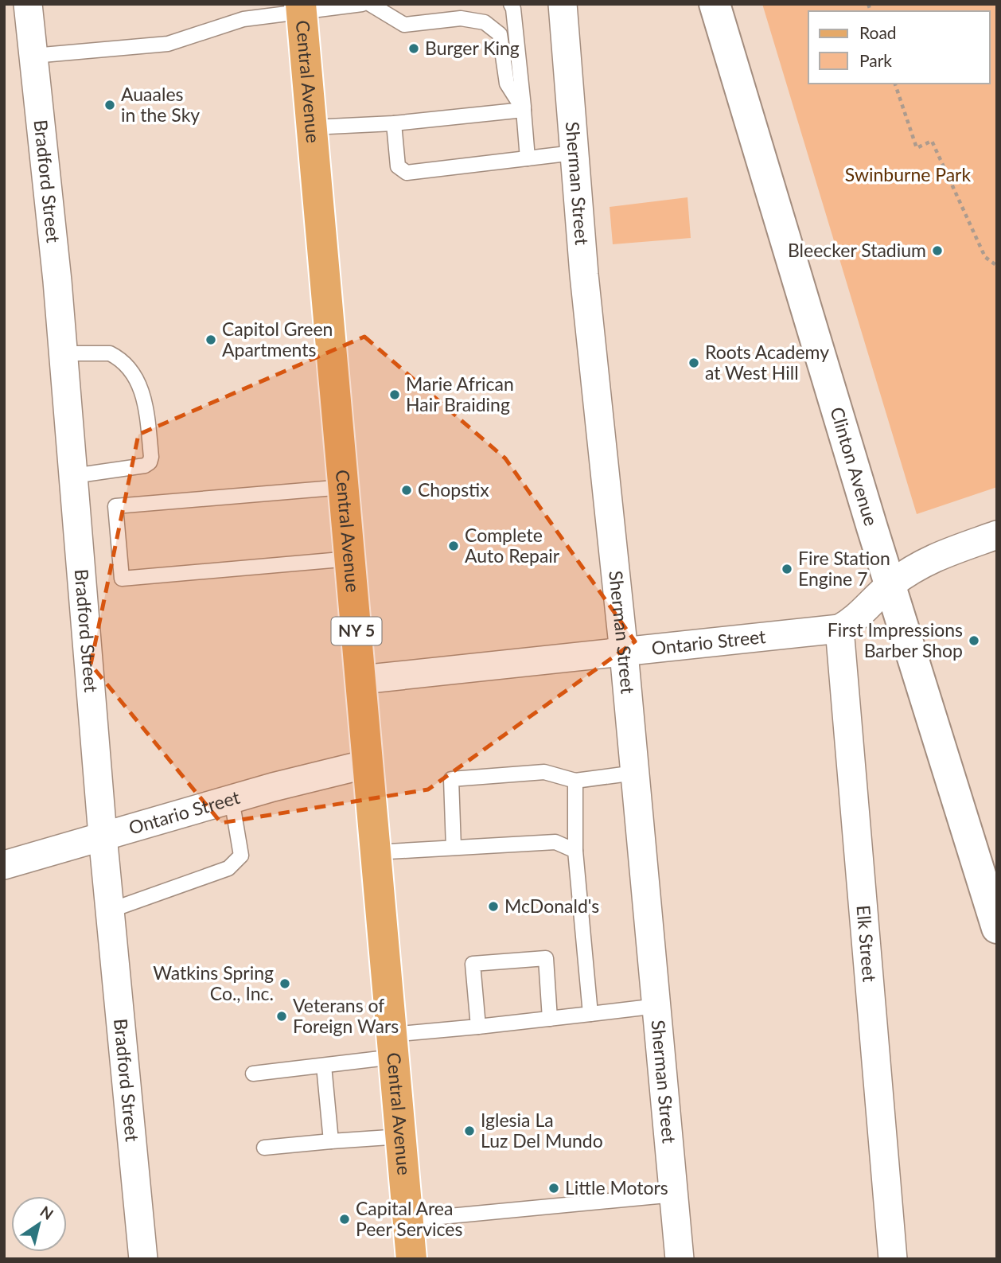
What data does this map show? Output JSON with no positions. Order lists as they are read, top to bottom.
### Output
{
  "streets": {
    "main road": ["Central Avenue", "NY 5"],
    "street": [
      "Bradford Street",
      "Sherman Street",
      "Clinton Avenue",
      "Ontario Street",
      "Elk Street"
    ]
  },
  "crossings": [
    ["Central Avenue", "Ontario Street"],
    ["Bradford Street", "Ontario Street"],
    ["Sherman Street", "Ontario Street"],
    ["Clinton Avenue", "Ontario Street"],
    ["Ontario Street", "Elk Street"]
  ],
  "parks": ["Swinburne Park"],
  "places": [
    "Burger King",
    "Auaales in the Sky",
    "Bleecker Stadium",
    "Capitol Green Apartments",
    "Roots Academy at West Hill",
    "Marie African Hair Braiding",
    "Chopstix",
    "Complete Auto Repair",
    "Fire Station Engine 7",
    "First Impressions Barber Shop",
    "McDonald's",
    "Watkins Spring Co., Inc.",
    "Veterans of Foreign Wars",
    "Iglesia La Luz Del Mundo",
    "Little Motors",
    "Capital Area Peer Services"
  ],
  "legend": ["Road", "Park"],
  "north": "top right"
}
